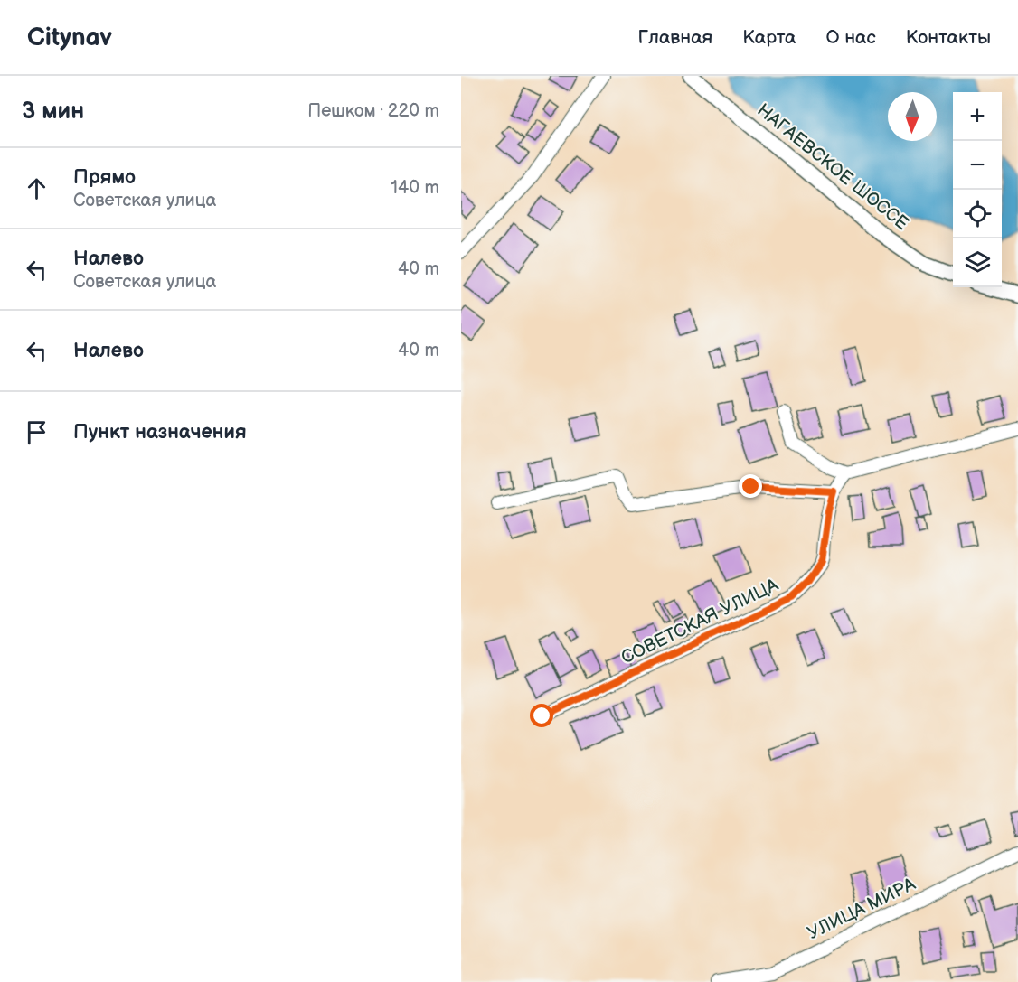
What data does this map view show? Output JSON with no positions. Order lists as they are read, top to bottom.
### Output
{
  "streets": {
    "street": ["НАГАЕВСКОЕ ШОССЕ", "СОВЕТСКАЯ УЛИЦА", "УЛИЦА МИРА"]
  },
  "north": "bottom",
  "page": {
    "header": "Citynav",
    "nav": [
      "Главная",
      "Карта",
      "О нас",
      "Контакты"
    ],
    "heading": ["3 мин", "Пешком · 220 m"],
    "map_buttons": ["+", "−"],
    "list": [
      ["Прямо", "Советская улица", "140 m"],
      ["Налево", "Советская улица", "40 m"],
      ["Налево", "40 m"],
      "Пункт назначения"
    ]
  }
}
